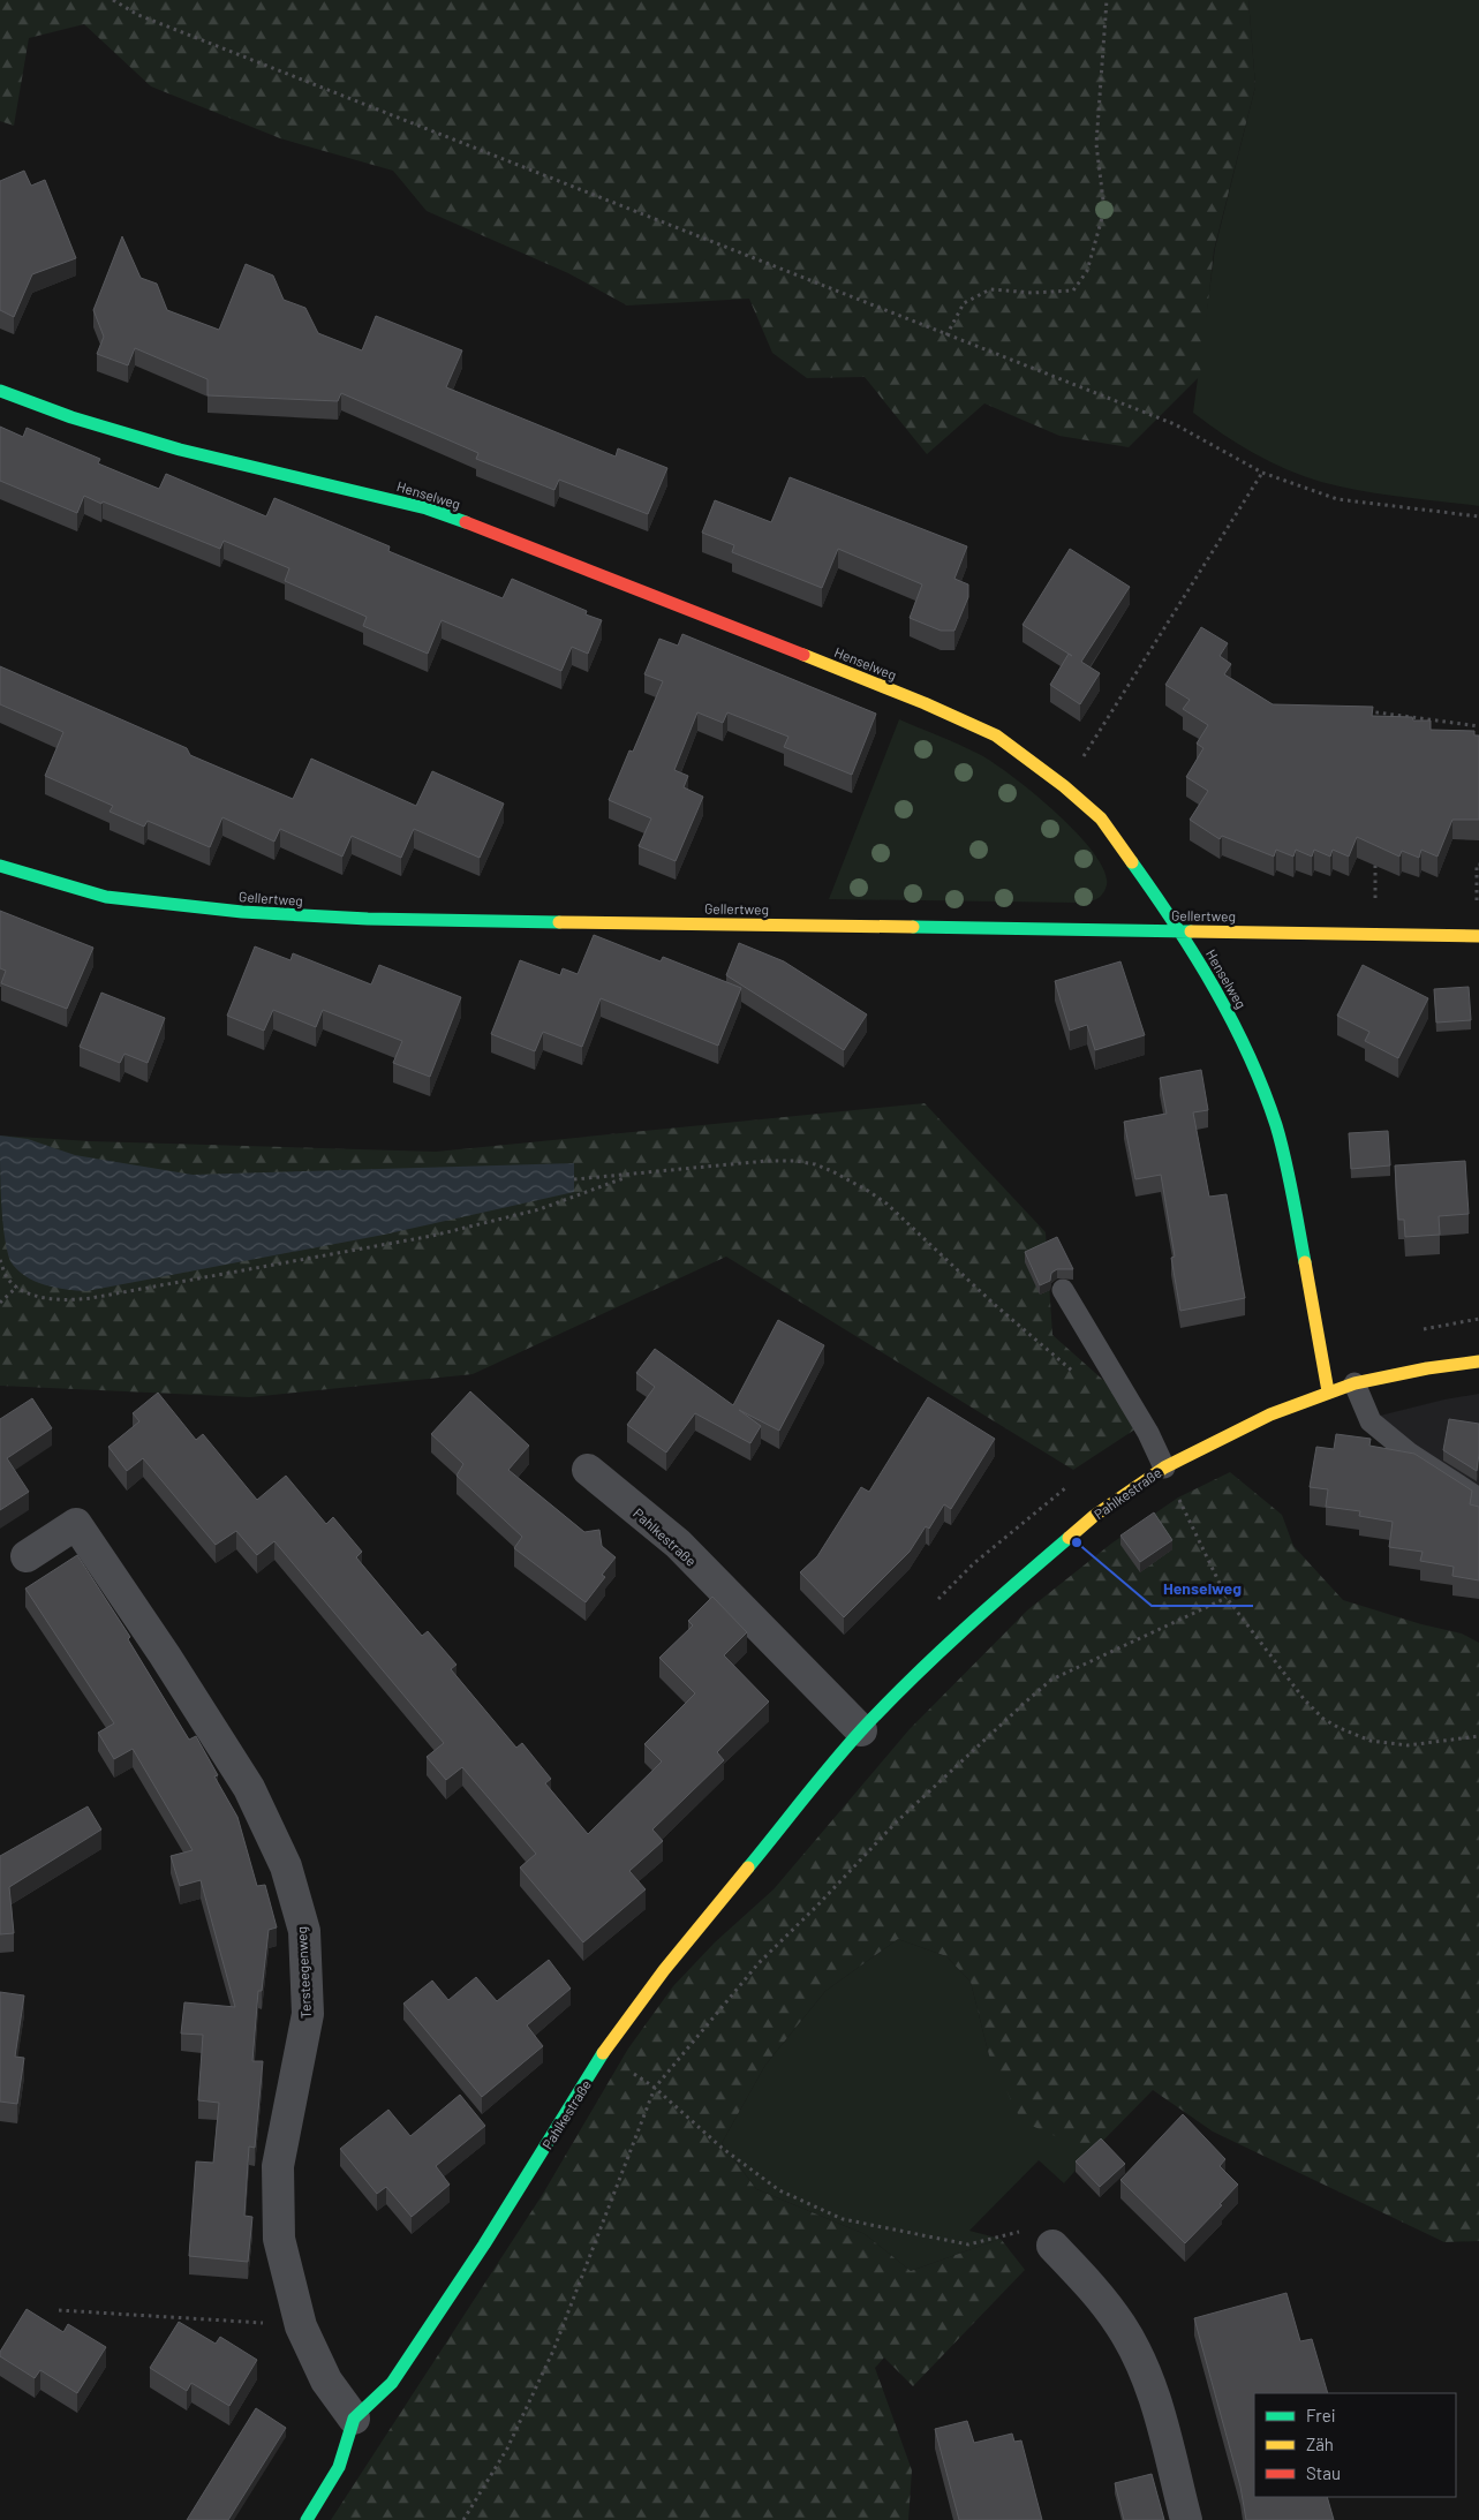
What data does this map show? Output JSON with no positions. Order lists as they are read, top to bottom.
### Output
{
  "streets": {
    "street": [
      "Henselweg",
      "Gellertweg",
      "Pahlkestraße",
      "Tersteegenweg"
    ]
  },
  "crossings": [
    ["Henselweg", "Gellertweg"],
    ["Henselweg", "Pahlkestraße"],
    ["Pahlkestraße", "Tersteegenweg"]
  ],
  "places": ["Henselweg"],
  "legend": ["Frei", "Zäh", "Stau"]
}
